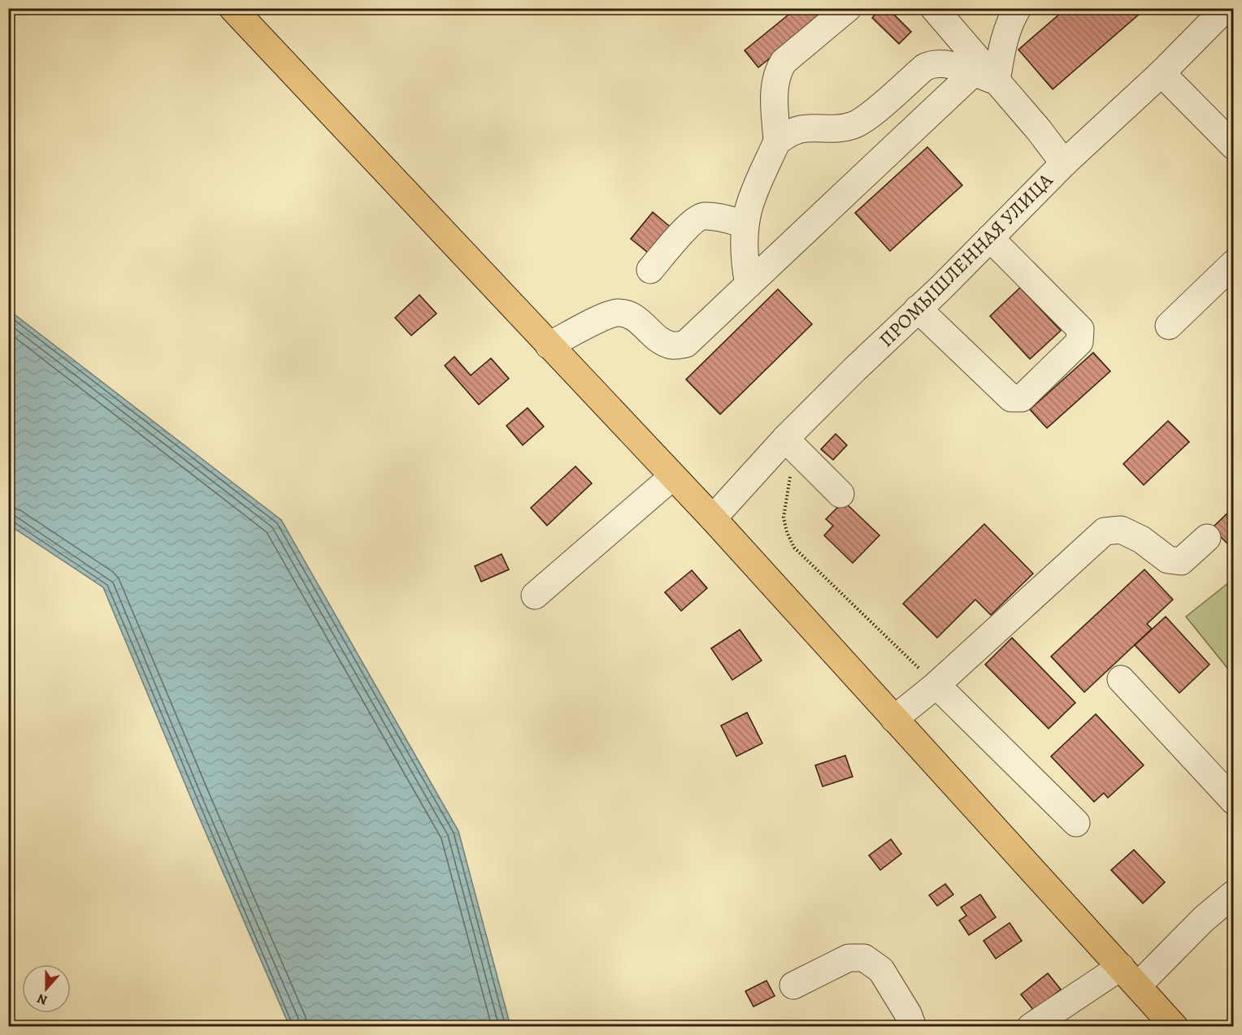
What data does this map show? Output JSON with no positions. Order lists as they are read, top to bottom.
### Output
{
  "streets": {
    "lane": ["ПРОМЫШЛЕННАЯ УЛИЦА"]
  },
  "north": "bottom"
}
